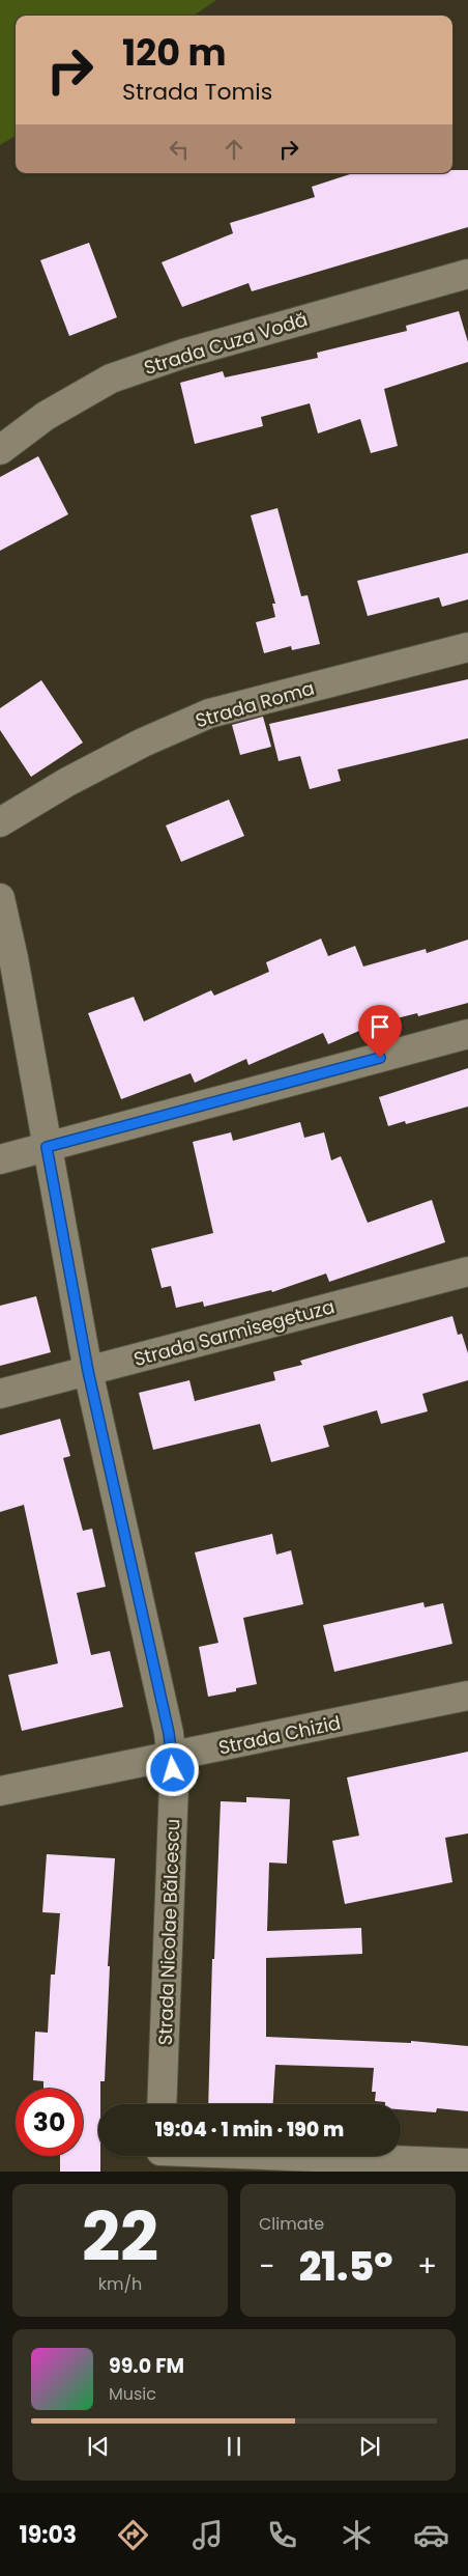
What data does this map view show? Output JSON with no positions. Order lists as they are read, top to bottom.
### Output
{
  "streets": {
    "street": [
      "Strada Cuza Vodă",
      "Strada Roma",
      "Strada Sarmisegetuza",
      "Strada Chizid",
      "Strada Nicolae Bălcescu"
    ]
  },
  "crossings": [
    ["Strada Sarmisegetuza", "Strada Nicolae Bălcescu"],
    ["Strada Chizid", "Strada Nicolae Bălcescu"]
  ],
  "page": {
    "turn": ["120 m", "Strada Tomis"],
    "limit": "30",
    "trip": "19:04 · 1 min · 190 m",
    "tile": [
      ["22", "km/h"],
      "Climate"
    ],
    "heat": ["−", "21.5°", "+"],
    "song": ["99.0 FM", "Music"],
    "tabs": "19:03"
  }
}
